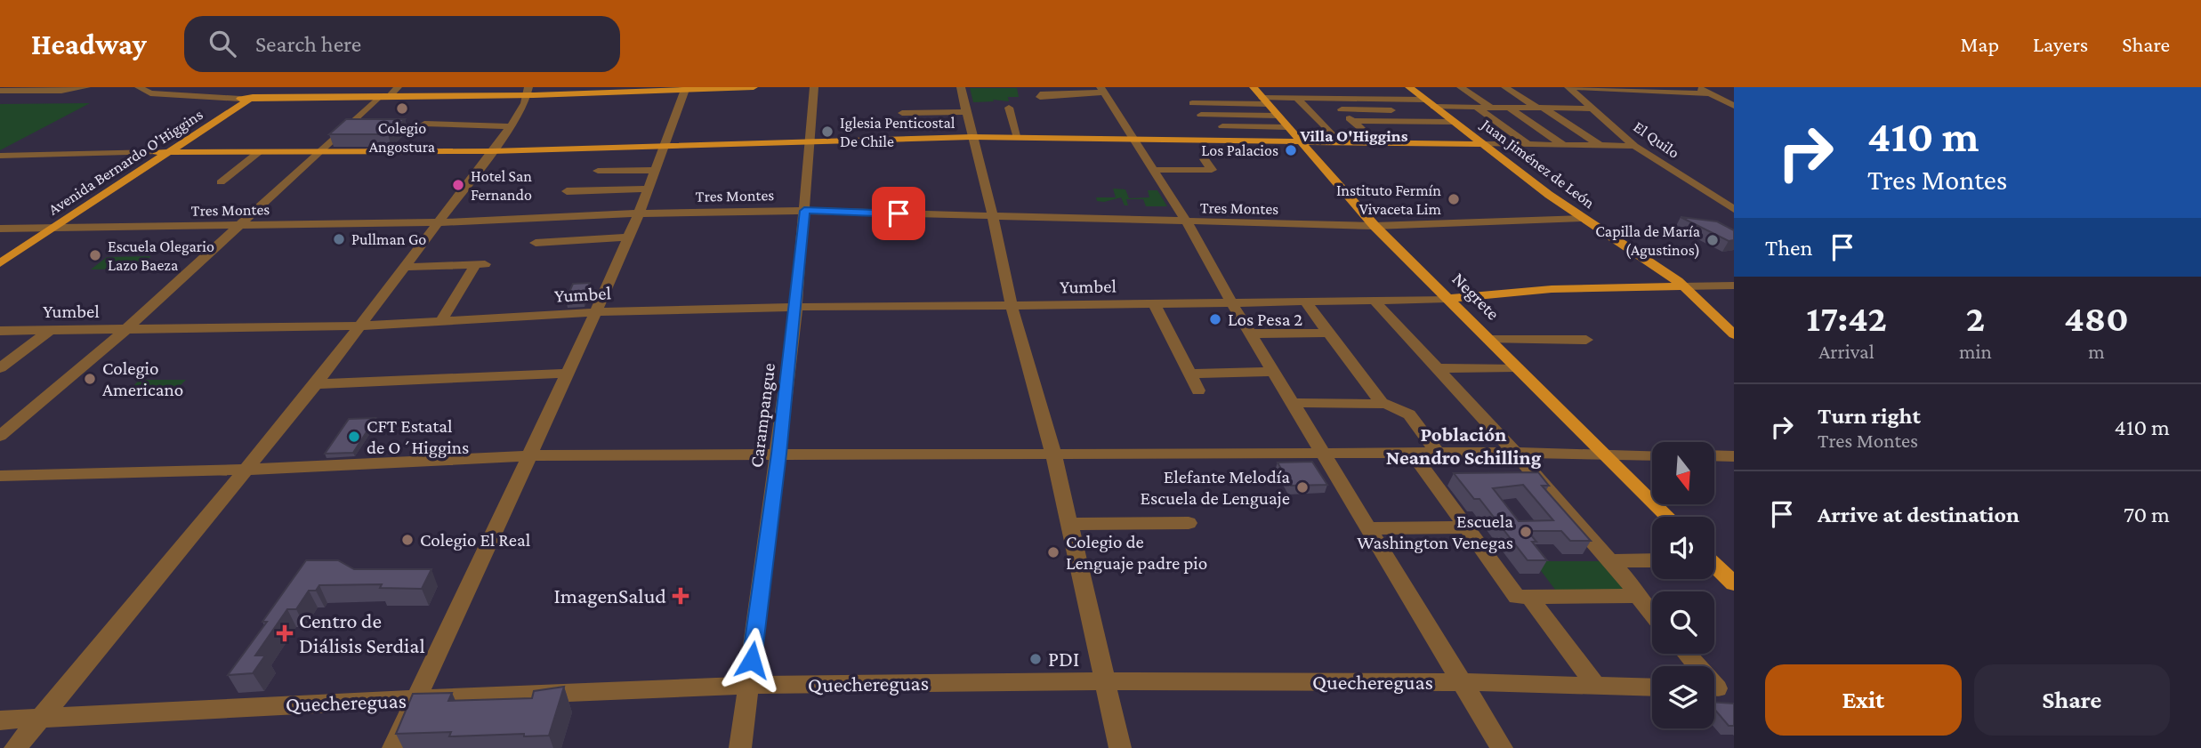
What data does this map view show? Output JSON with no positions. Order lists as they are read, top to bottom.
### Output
{
  "streets": {
    "main road": [
      "Avenida Bernardo O'Higgins",
      "Juan Jiménez de León",
      "Yumbel",
      "Negrete"
    ],
    "street": [
      "El Quilo",
      "Tres Montes",
      "Carampangue",
      "Quechereguas"
    ]
  },
  "crossings": [
    ["Avenida Bernardo O'Higgins", "Tres Montes"],
    ["Juan Jiménez de León", "Tres Montes"],
    ["Juan Jiménez de León", "Yumbel"],
    ["Tres Montes", "Negrete"],
    ["Tres Montes", "Carampangue"],
    ["Yumbel", "Negrete"],
    ["Yumbel", "Carampangue"],
    ["Carampangue", "Quechereguas"]
  ],
  "districts": ["Villa O'Higgins", "Población Neandro Schilling"],
  "places": {
    "other": [
      "Colegio Angostura",
      "Iglesia Penticostal De Chile",
      "Los Palacios",
      "Hotel San Fernando",
      "Instituto Fermín Vivaceta Lim",
      "Pullman Go",
      "Capilla de María (Agustinos)",
      "Escuela Olegario Lazo Baeza",
      "Los Pesa 2",
      "Colegio Americano",
      "CFT Estatal de O´Higgins",
      "Elefante Melodía Escuela de Lenguaje",
      "Escuela Washington Venegas",
      "Colegio El Real",
      "Colegio de Lenguaje padre pio",
      "PDI"
    ],
    "health": ["ImagenSalud", "Centro de Diálisis Serdial"]
  },
  "north": "bottom",
  "page": {
    "header": "Headway",
    "search": "Search here",
    "nav": ["Map", "Layers", "Share"],
    "turn": ["410 m", "Tres Montes"],
    "then": "Then",
    "eta": [
      "17:42",
      "Arrival",
      "2",
      "min",
      "480",
      "m"
    ],
    "list": [
      {
        "name": "Turn right",
        "note": "Tres Montes",
        "value": "410 m"
      },
      {
        "name": "Arrive at destination",
        "value": "70 m"
      }
    ],
    "buttons": ["Exit", "Share"]
  }
}
